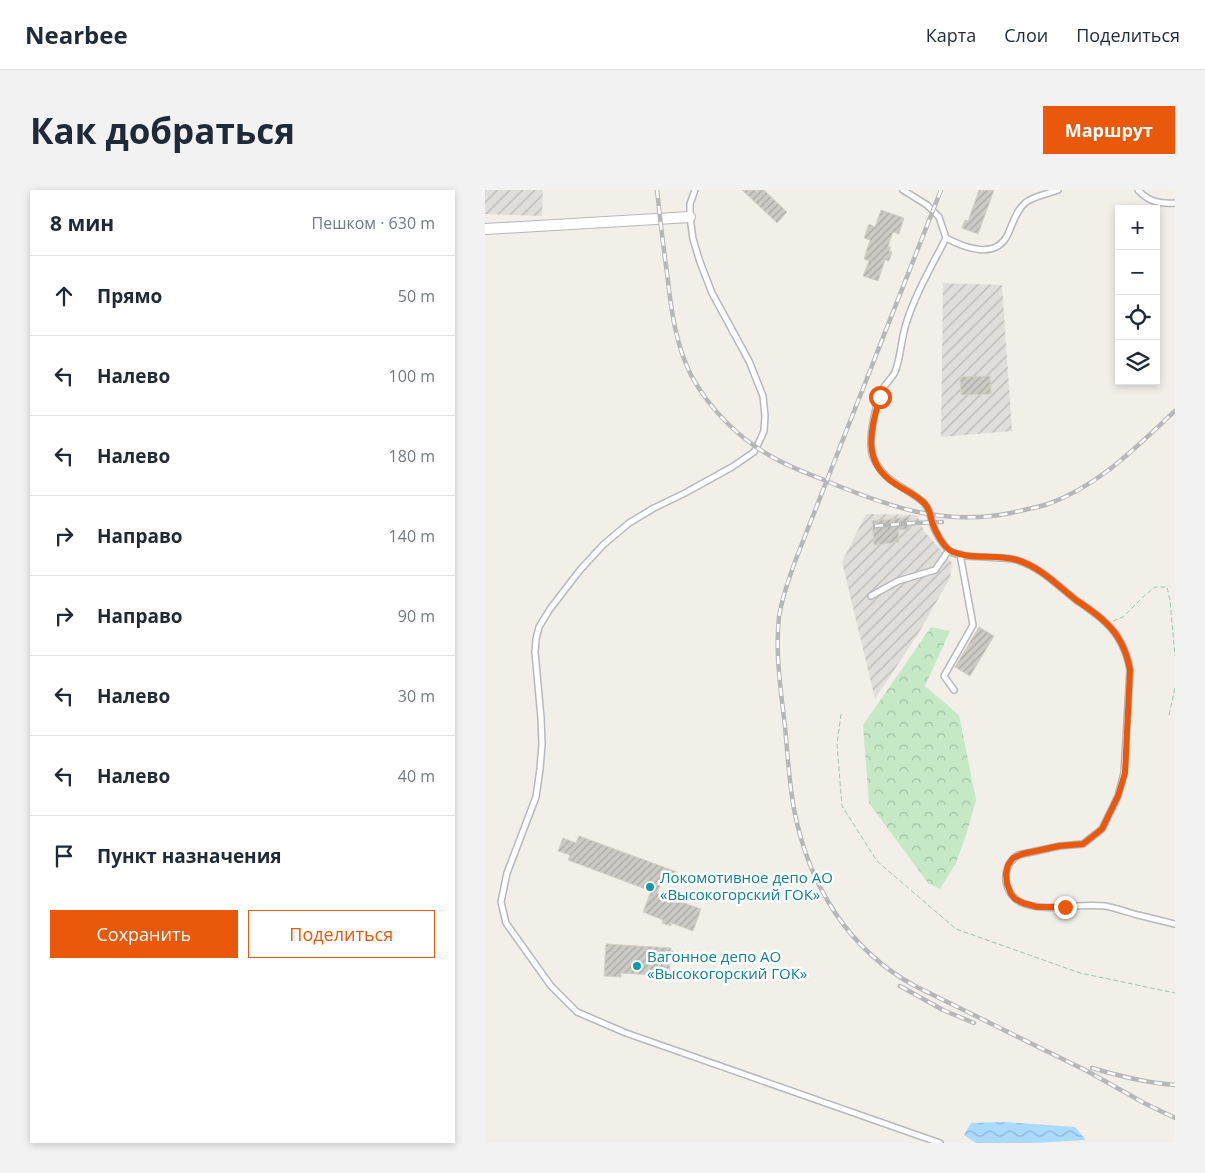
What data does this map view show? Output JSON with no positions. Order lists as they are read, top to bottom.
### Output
{
  "places": ["Локомотивное депо АО «Высокогорский ГОК»", "Вагонное депо АО «Высокогорский ГОК»"],
  "page": {
    "header": "Nearbee",
    "nav": ["Карта", "Слои", "Поделиться"],
    "buttons": [
      "Маршрут",
      ["Сохранить", "Поделиться"]
    ],
    "title": "Как добраться",
    "heading": ["8 мин", "Пешком · 630 m"],
    "map_buttons": ["+", "−"],
    "list": [
      ["Прямо", "50 m"],
      ["Налево", "100 m"],
      ["Налево", "180 m"],
      ["Направо", "140 m"],
      ["Направо", "90 m"],
      ["Налево", "30 m"],
      ["Налево", "40 m"],
      "Пункт назначения"
    ]
  }
}
